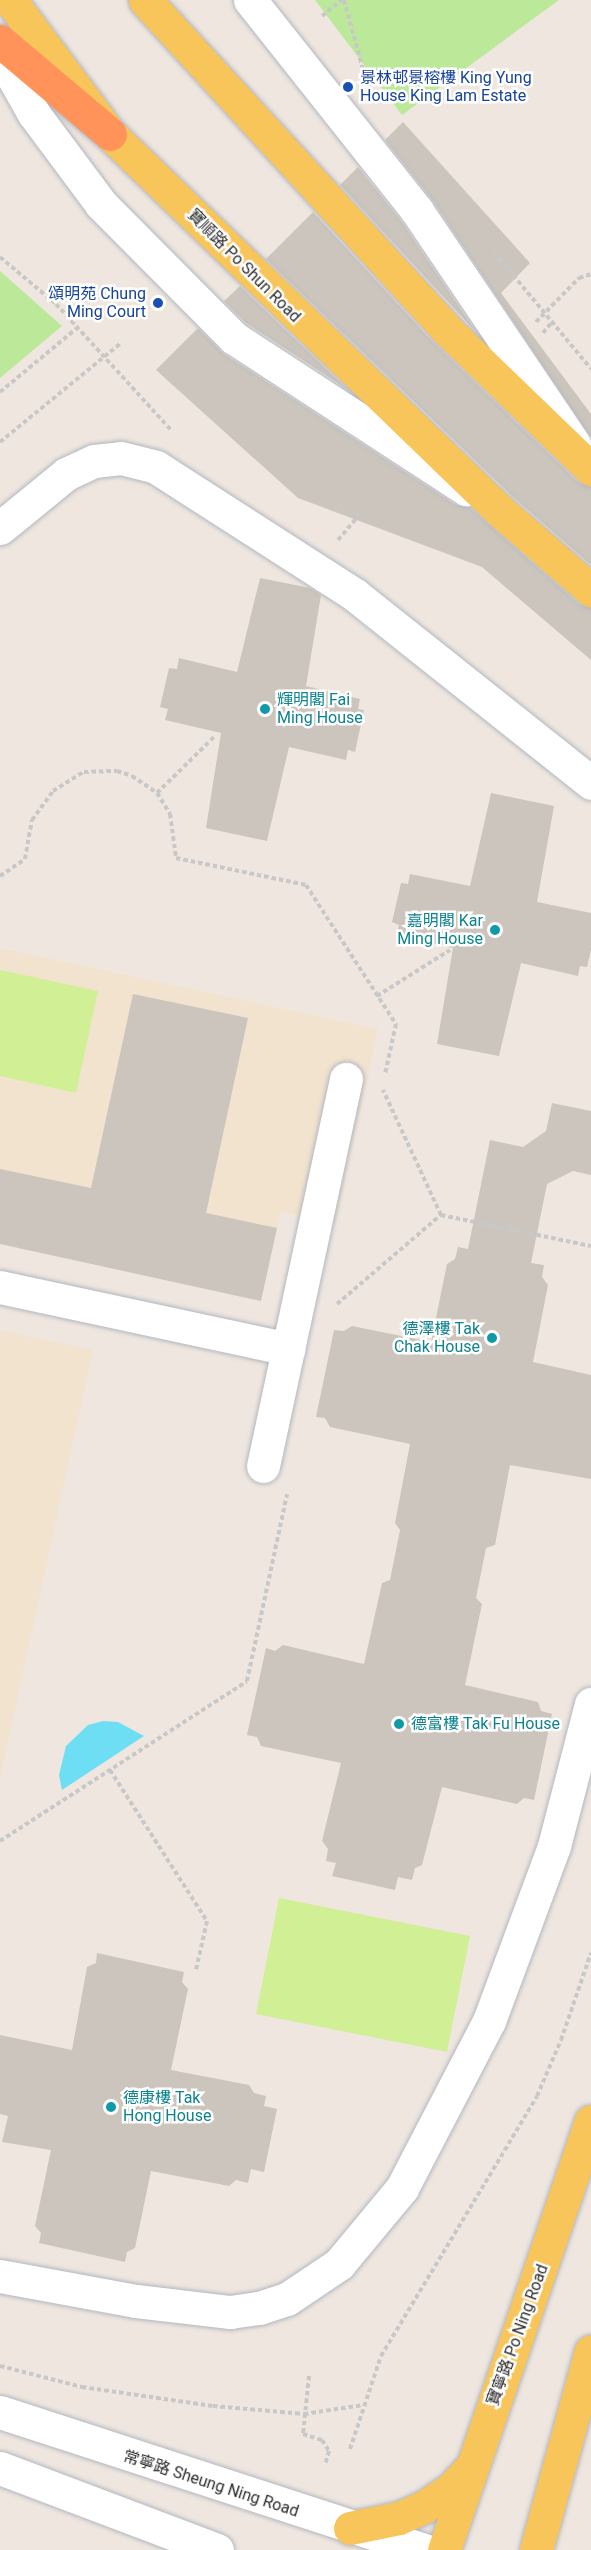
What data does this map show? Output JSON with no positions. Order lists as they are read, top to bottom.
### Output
{
  "streets": {
    "main road": ["寶順路 Po Shun Road", "寶寧路 Po Ning Road"],
    "street": ["常寧路 Sheung Ning Road"]
  },
  "places": [
    "景林邨景榕樓 King Yung House King Lam Estate",
    "頌明苑 Chung Ming Court",
    "輝明閣 Fai Ming House",
    "嘉明閣 Kar Ming House",
    "德澤樓 Tak Chak House",
    "德富樓 Tak Fu House",
    "德康樓 Tak Hong House"
  ]
}
